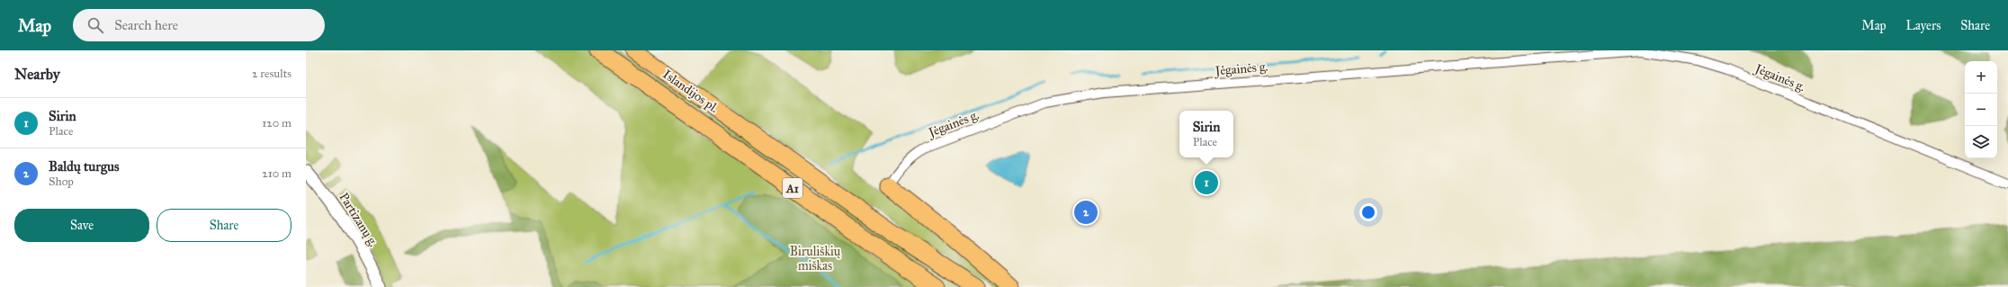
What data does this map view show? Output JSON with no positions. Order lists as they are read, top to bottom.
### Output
{
  "streets": {
    "highway": ["Islandijos pl.", "A1"],
    "street": ["Jėgainės g.", "Partizanų g."]
  },
  "crossings": [
    ["Islandijos pl.", "A1"]
  ],
  "parks": ["Biruliškių miškas"],
  "page": {
    "header": "Map",
    "search": "Search here",
    "nav": ["Map", "Layers", "Share"],
    "heading": ["Nearby", "2 results"],
    "map_buttons": ["+", "−"],
    "list": [
      {
        "mark": "1",
        "name": "Sirin",
        "note": "Place",
        "value": "120 m"
      },
      {
        "mark": "2",
        "name": "Baldų turgus",
        "note": "Shop",
        "value": "210 m"
      }
    ],
    "popup": ["Sirin", "Place"],
    "pins": ["1", "2"],
    "buttons": ["Save", "Share"]
  }
}
